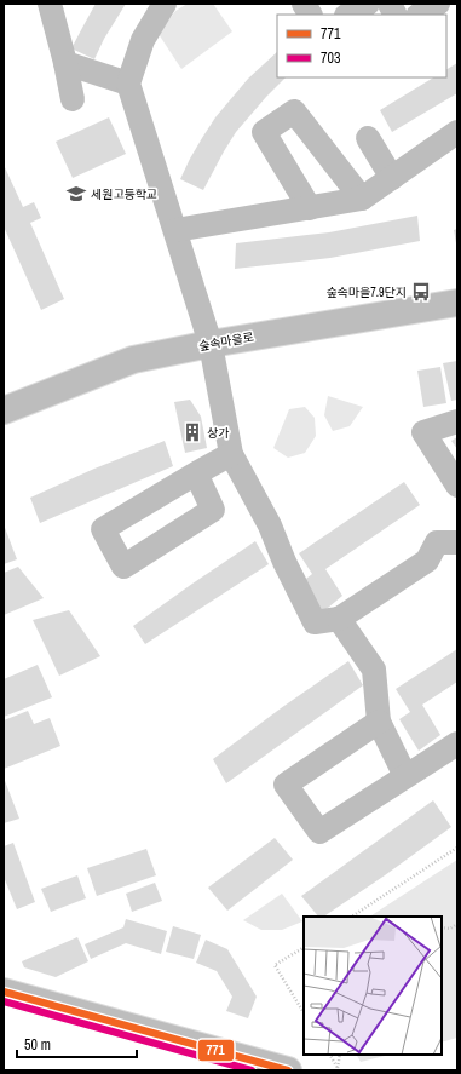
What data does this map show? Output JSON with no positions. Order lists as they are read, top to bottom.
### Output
{
  "streets": {
    "main road": ["숲속마을로"]
  },
  "places": {
    "school or university": ["세원고등학교"],
    "bus stop": ["숲속마을7.9단지"],
    "building": ["상가"]
  },
  "lines": ["transit line 771", "transit line 703"],
  "legend": ["771", "703"],
  "scale_bar": "50 m"
}
